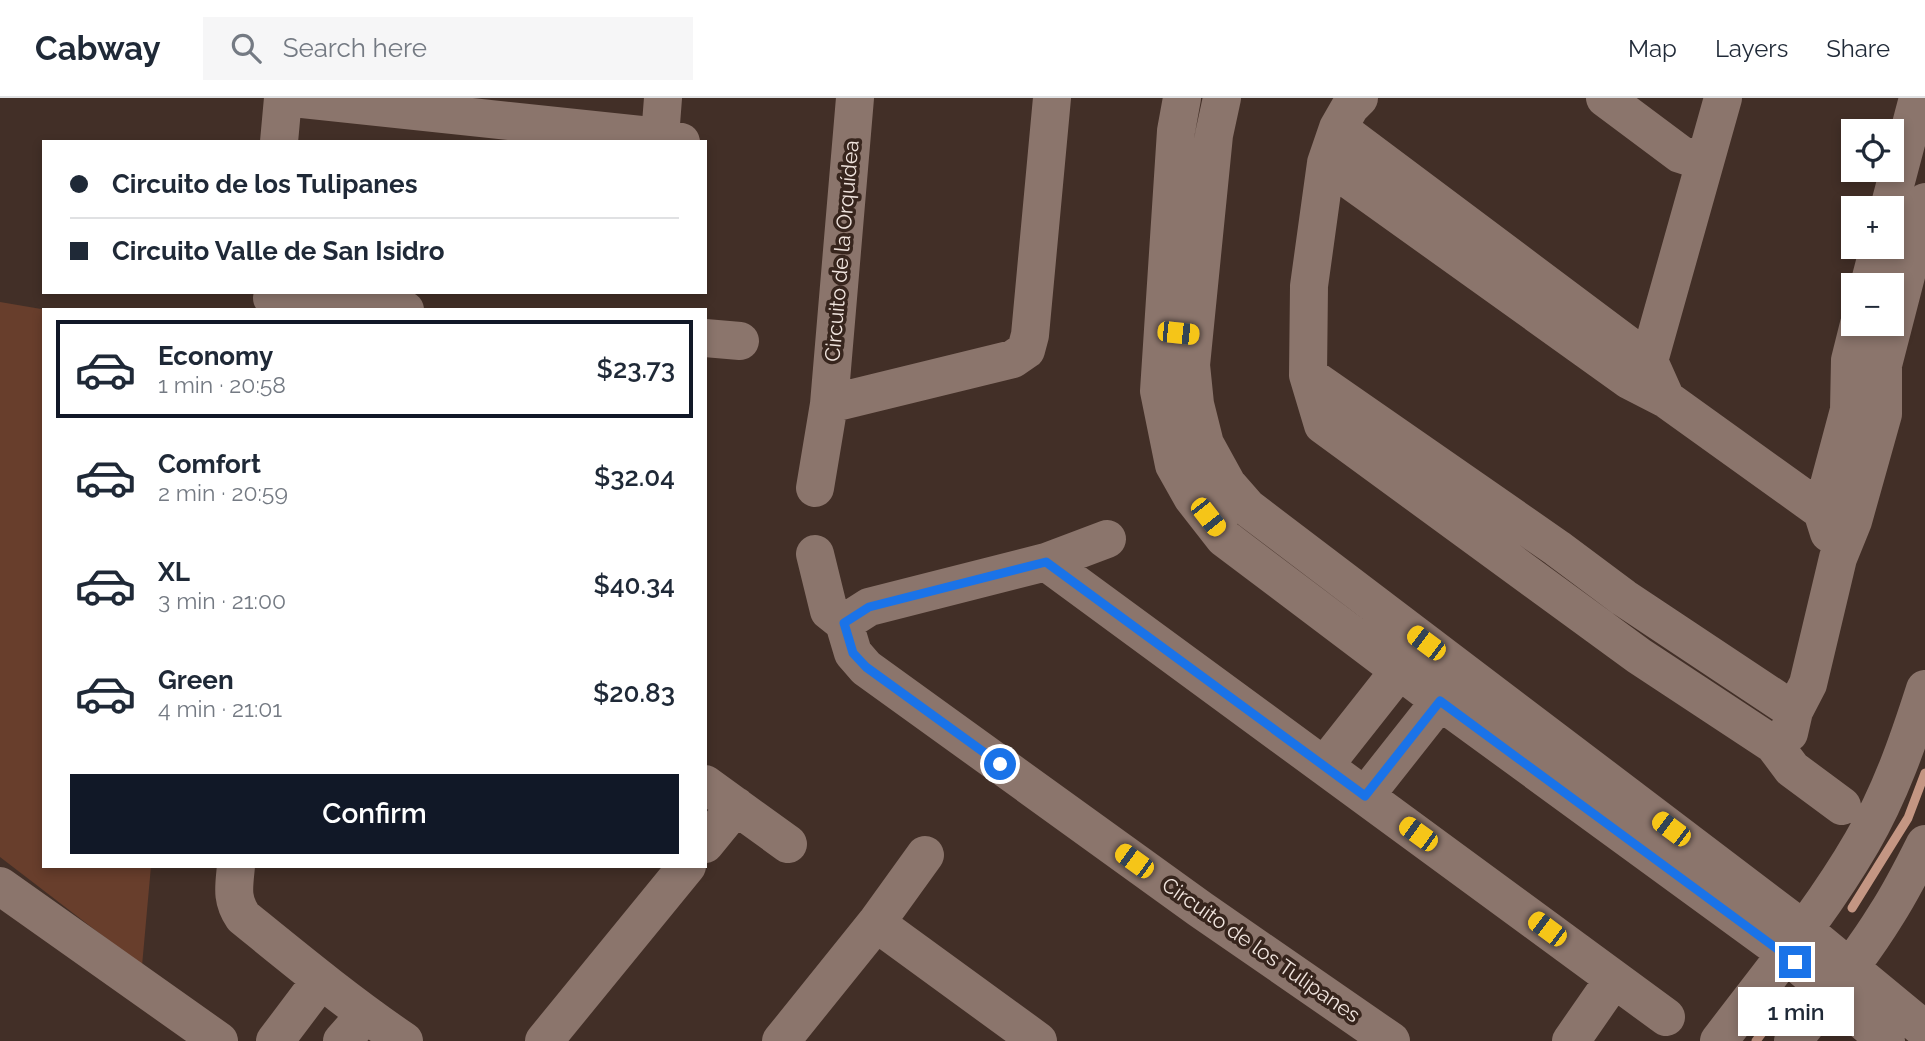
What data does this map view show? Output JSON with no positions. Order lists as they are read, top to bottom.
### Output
{
  "streets": {
    "street": ["Circuito de la Orquídea", "Circuito de los Tulipanes"]
  },
  "page": {
    "header": "Cabway",
    "search": "Search here",
    "nav": ["Map", "Layers", "Share"],
    "map_buttons": ["+", "−"],
    "banner": ["Circuito de los Tulipanes", "Circuito Valle de San Isidro"],
    "list": [
      {
        "name": "Economy",
        "note": "1 min · 20:58",
        "value": "$23.73"
      },
      {
        "name": "Comfort",
        "note": "2 min · 20:59",
        "value": "$32.04"
      },
      {
        "name": "XL",
        "note": "3 min · 21:00",
        "value": "$40.34"
      },
      {
        "name": "Green",
        "note": "4 min · 21:01",
        "value": "$20.83"
      }
    ],
    "buttons": "Confirm",
    "bubble": "1 min"
  }
}
